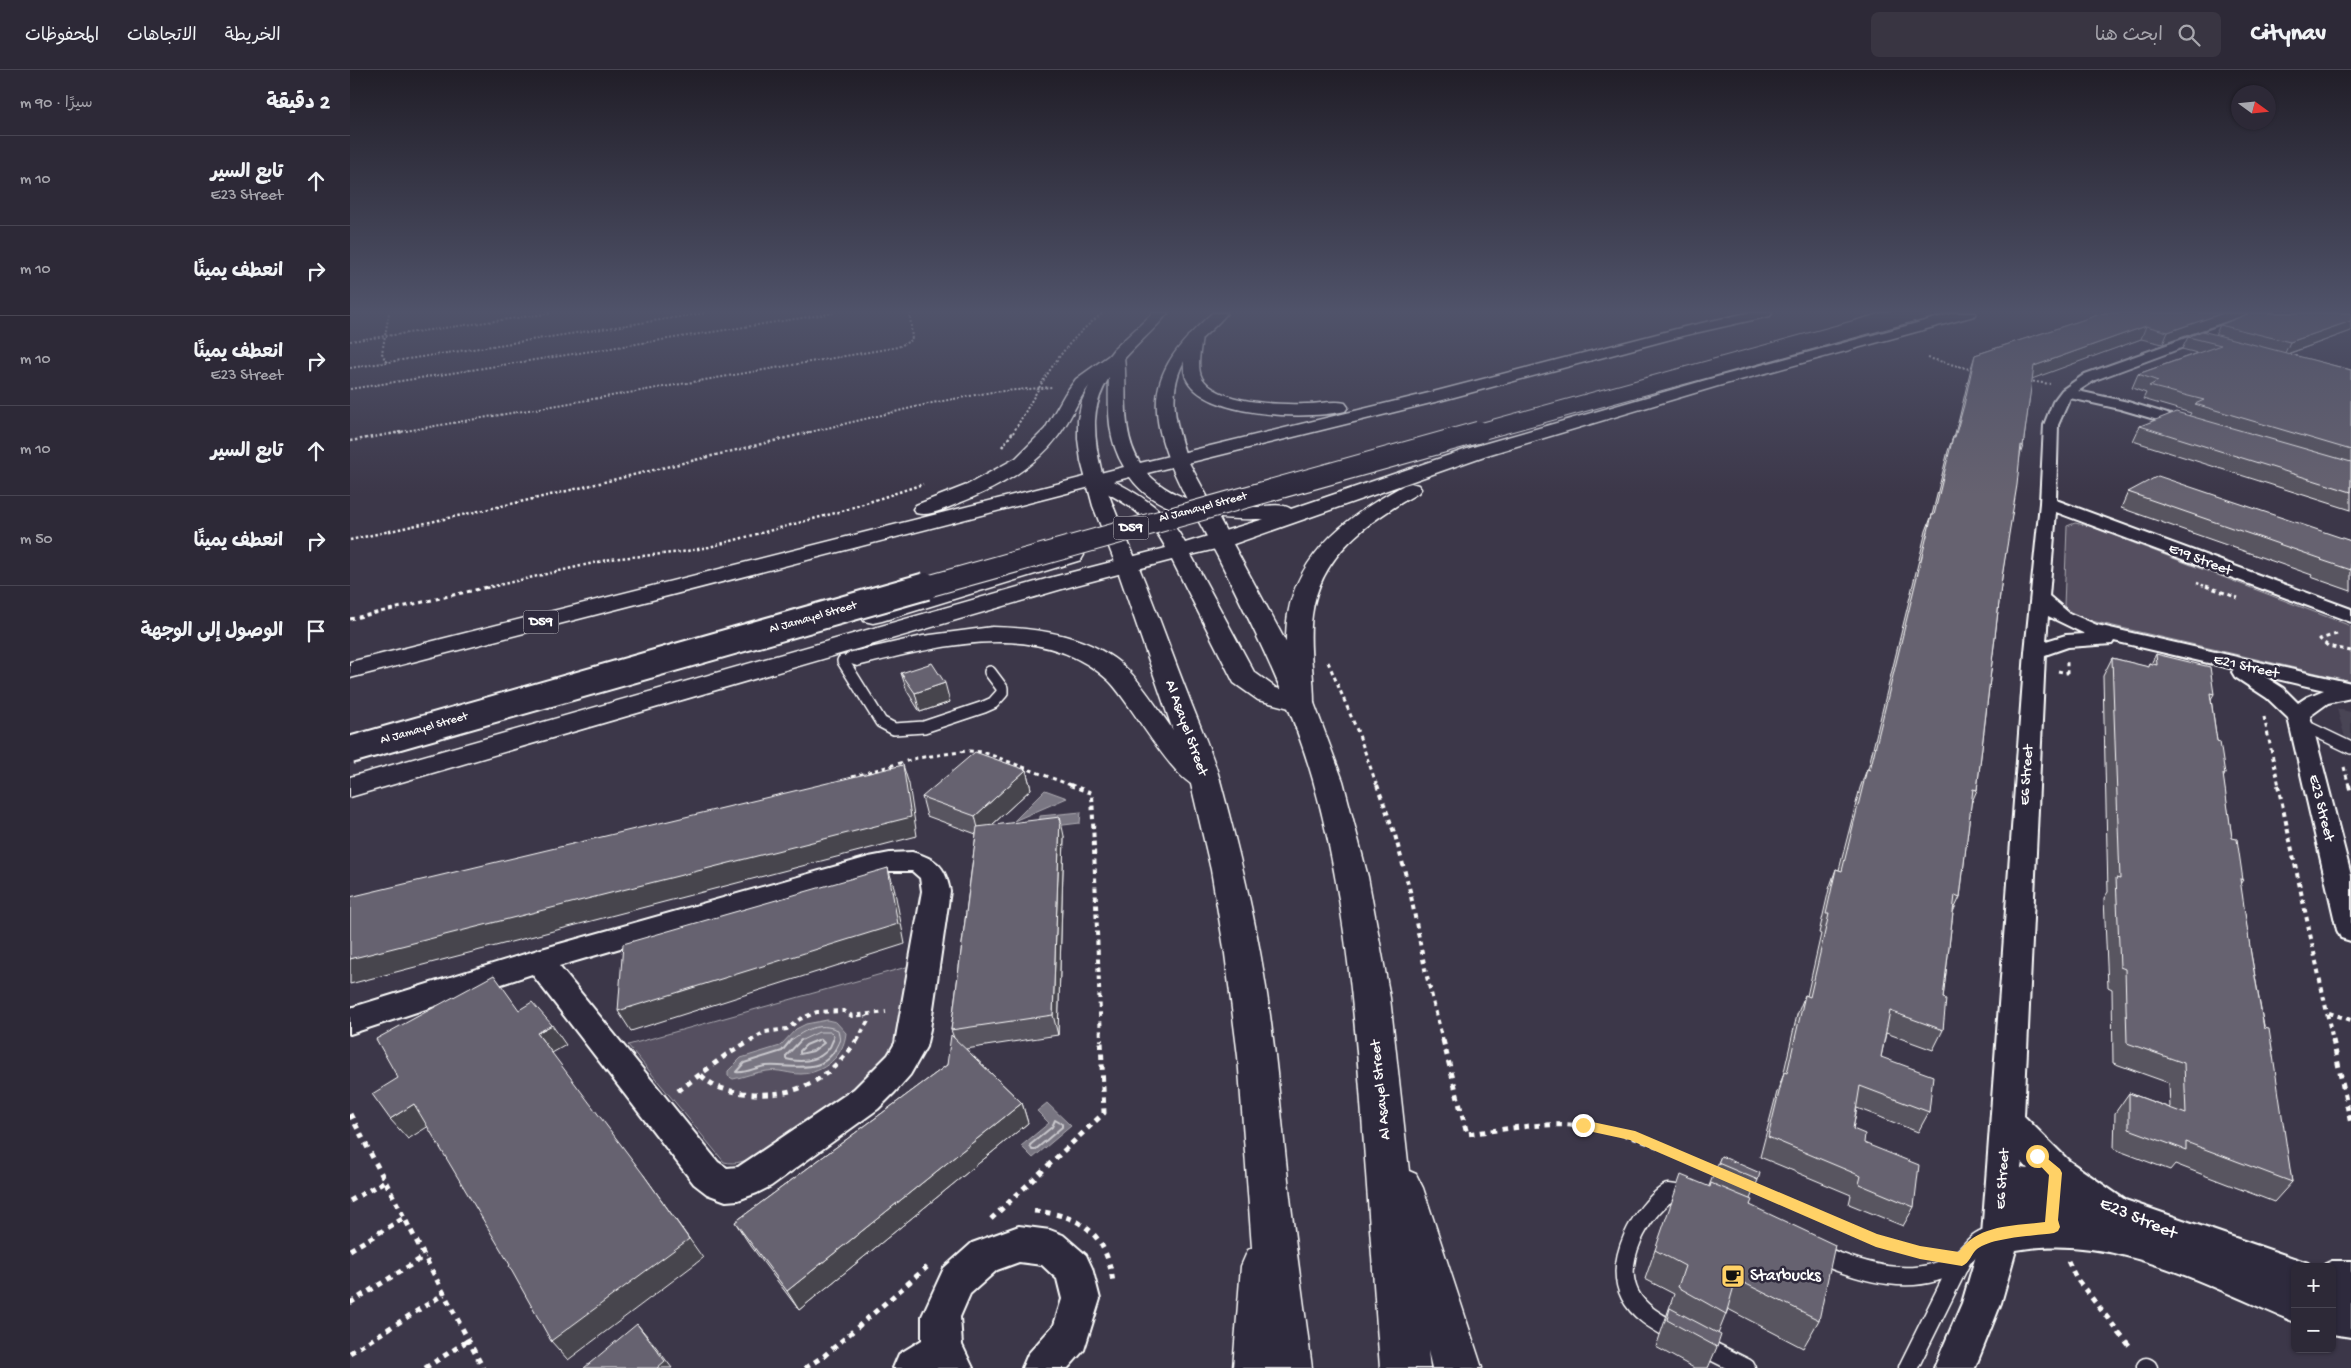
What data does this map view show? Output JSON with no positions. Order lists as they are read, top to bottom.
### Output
{
  "streets": {
    "main road": ["Al Jamayel Street", "D59", "Al Asayel Street"],
    "street": [
      "E19 Street",
      "E21 Street",
      "E6 Street",
      "E23 Street"
    ]
  },
  "crossings": [
    ["D59", "Al Asayel Street"],
    ["E19 Street", "E6 Street"],
    ["E21 Street", "E6 Street"],
    ["E6 Street", "E23 Street"]
  ],
  "places": {
    "cafe": ["Starbucks"]
  },
  "north": "right",
  "page": {
    "header": "Citynav",
    "search": "ابحث هنا",
    "nav": ["الخريطة", "الاتجاهات", "المحفوظات"],
    "heading": ["2 دقيقة", "سيرًا · 90 m"],
    "list": [
      ["تابع السير", "E23 Street", "10 m"],
      ["انعطف يمينًا", "10 m"],
      ["انعطف يمينًا", "E23 Street", "10 m"],
      ["تابع السير", "10 m"],
      ["انعطف يمينًا", "50 m"],
      "الوصول إلى الوجهة"
    ],
    "map_buttons": ["+", "−"]
  }
}
